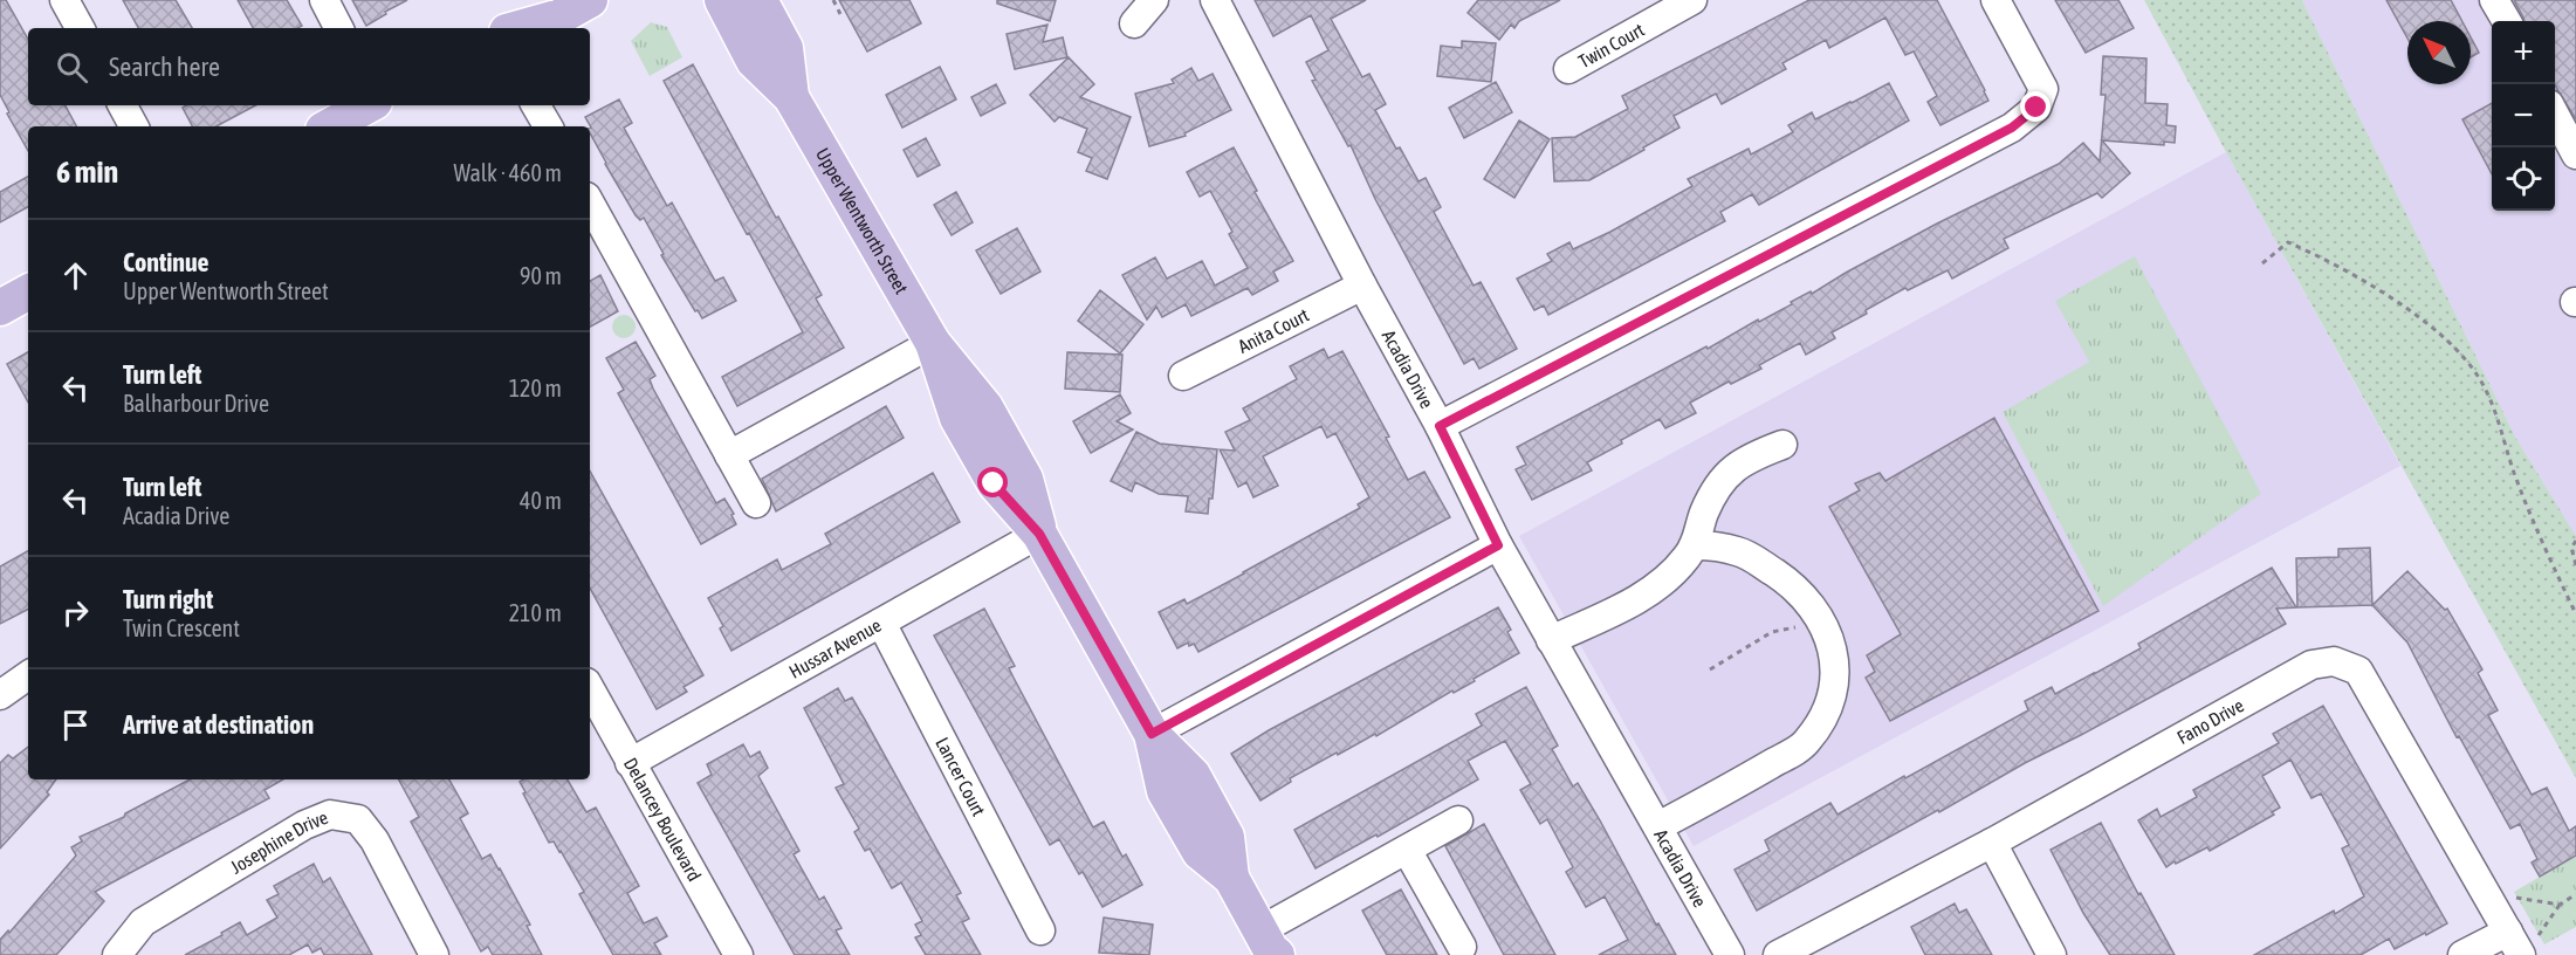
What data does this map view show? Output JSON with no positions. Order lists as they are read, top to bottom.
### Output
{
  "streets": {
    "main road": ["Upper Wentworth Street"],
    "street": [
      "Twin Court",
      "Anita Court",
      "Acadia Drive",
      "Hussar Avenue",
      "Fano Drive",
      "Lancer Court",
      "Delancey Boulevard",
      "Josephine Drive"
    ]
  },
  "crossings": [
    ["Upper Wentworth Street", "Hussar Avenue"],
    ["Anita Court", "Acadia Drive"],
    ["Hussar Avenue", "Lancer Court"],
    ["Hussar Avenue", "Delancey Boulevard"]
  ],
  "north": "top left",
  "page": {
    "map_buttons": ["+", "−"],
    "search": "Search here",
    "heading": ["6 min", "Walk · 460 m"],
    "list": [
      ["Continue", "Upper Wentworth Street", "90 m"],
      ["Turn left", "Balharbour Drive", "120 m"],
      ["Turn left", "Acadia Drive", "40 m"],
      ["Turn right", "Twin Crescent", "210 m"],
      "Arrive at destination"
    ]
  }
}
